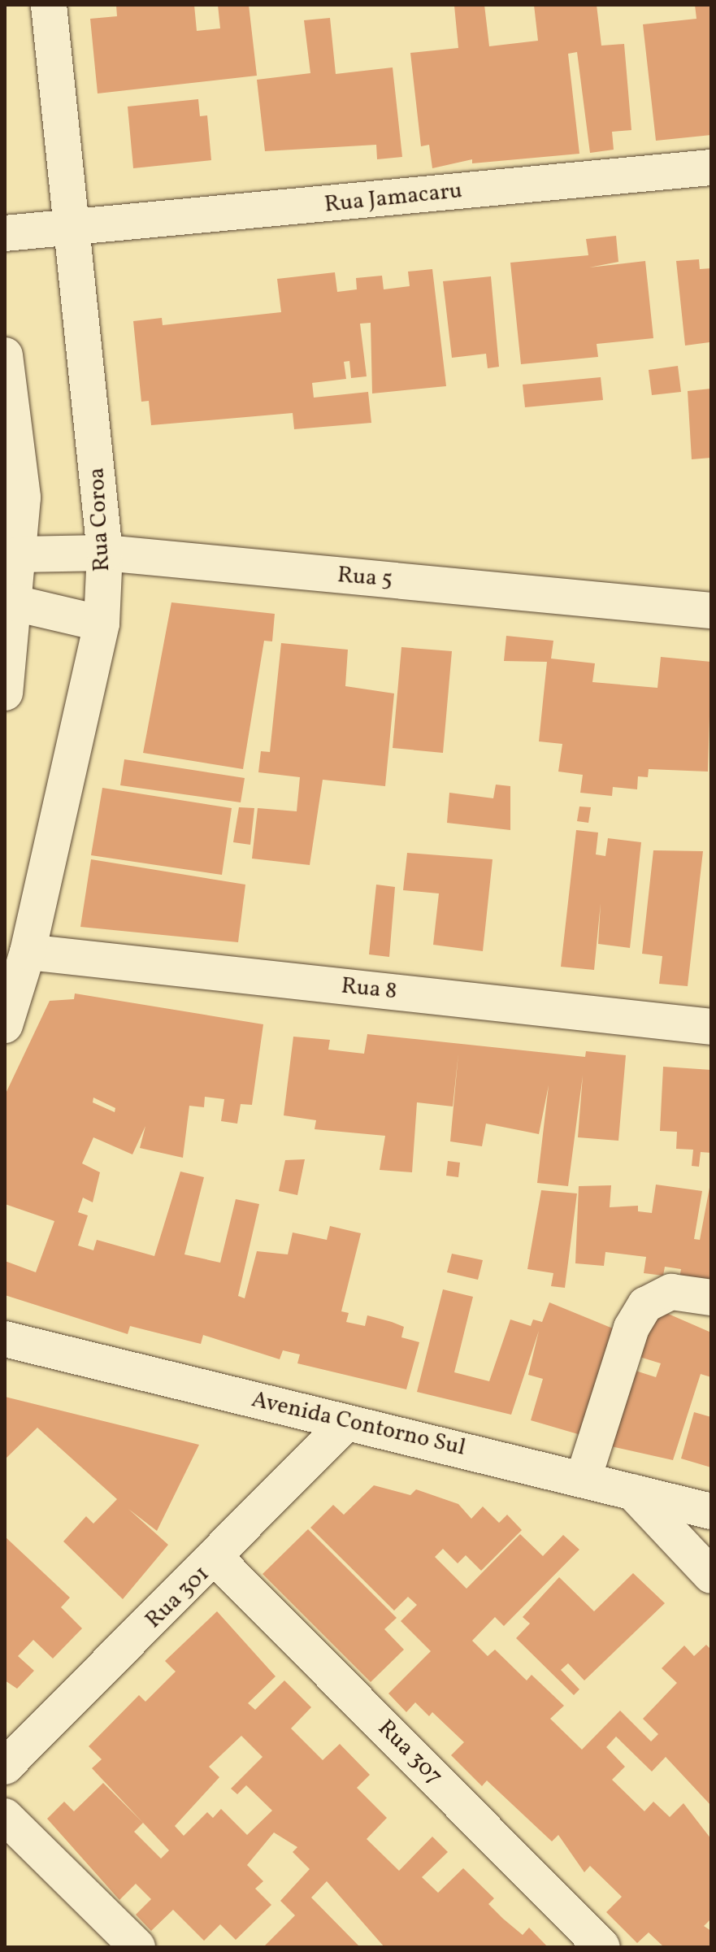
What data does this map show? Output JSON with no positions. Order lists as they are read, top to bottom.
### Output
{
  "streets": {
    "street": [
      "Rua Jamacaru",
      "Rua Coroa",
      "Rua 5",
      "Rua 8",
      "Avenida Contorno Sul",
      "Rua 301",
      "Rua 307"
    ]
  },
  "crossings": [
    ["Rua Jamacaru", "Rua Coroa"],
    ["Rua Coroa", "Rua 5"],
    ["Rua Coroa", "Rua 8"],
    ["Avenida Contorno Sul", "Rua 301"],
    ["Rua 301", "Rua 307"]
  ]
}
